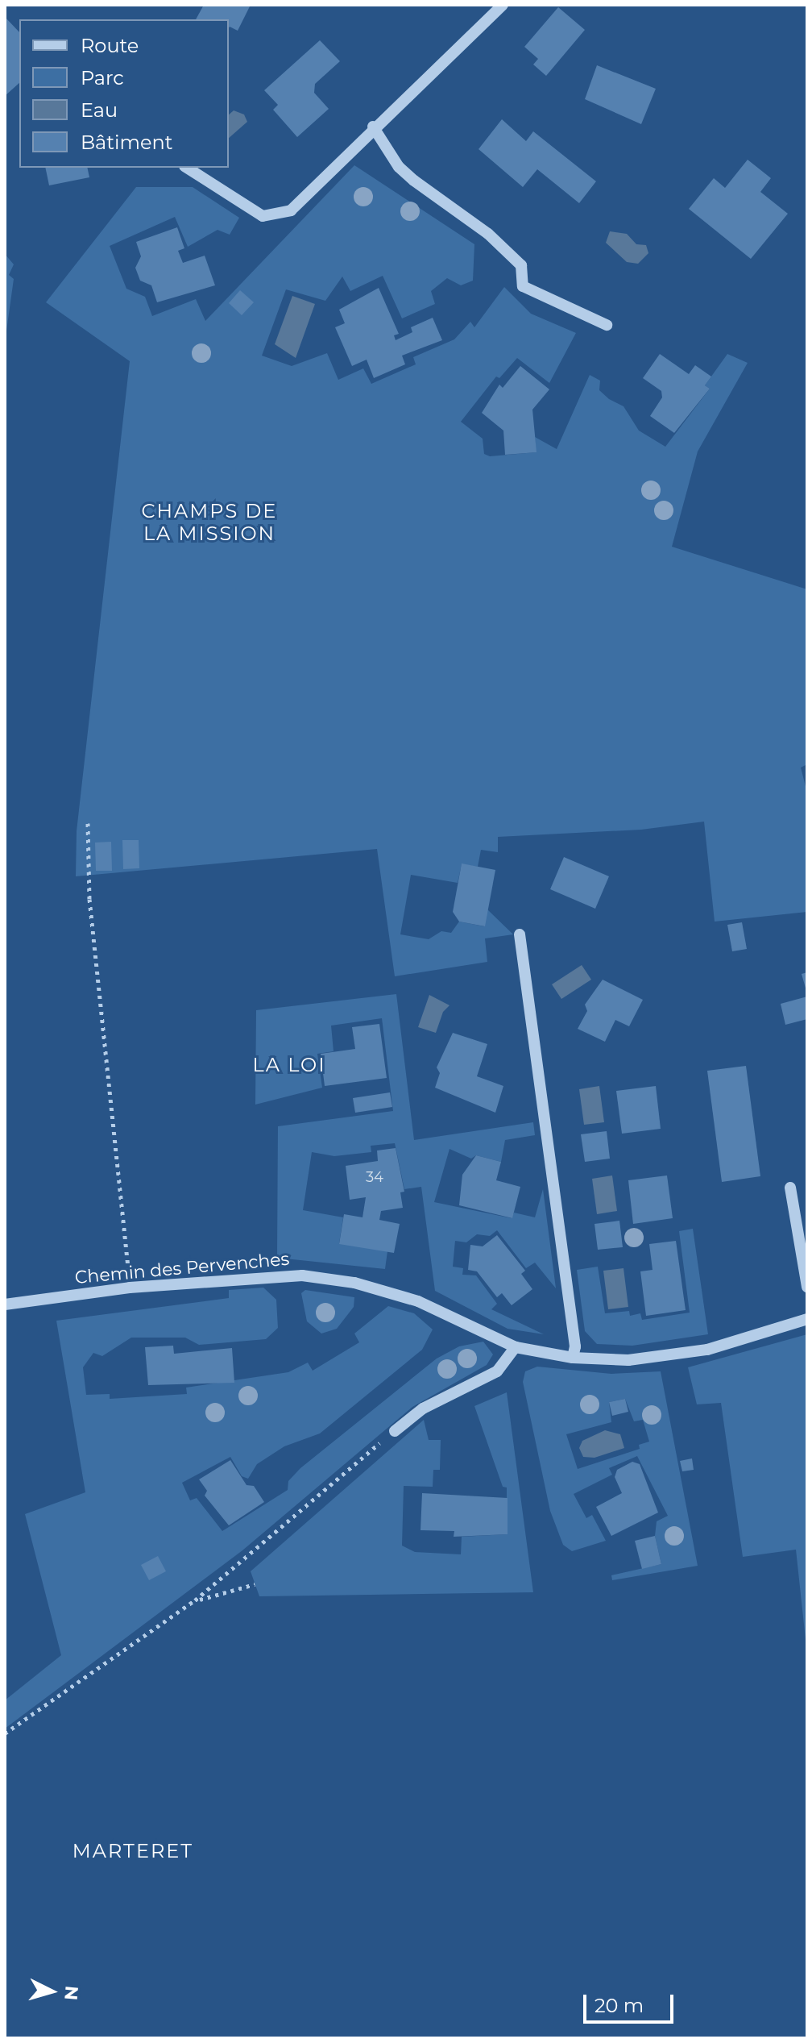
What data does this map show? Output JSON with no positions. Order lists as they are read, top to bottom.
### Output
{
  "streets": {
    "street": ["Chemin des Pervenches"]
  },
  "districts": ["CHAMPS DE LA MISSION", "LA LOI", "MARTERET"],
  "house_numbers": ["34"],
  "legend": [
    "Route",
    "Parc",
    "Eau",
    "Bâtiment"
  ],
  "scale_bar": "20 m",
  "north": "right"
}
